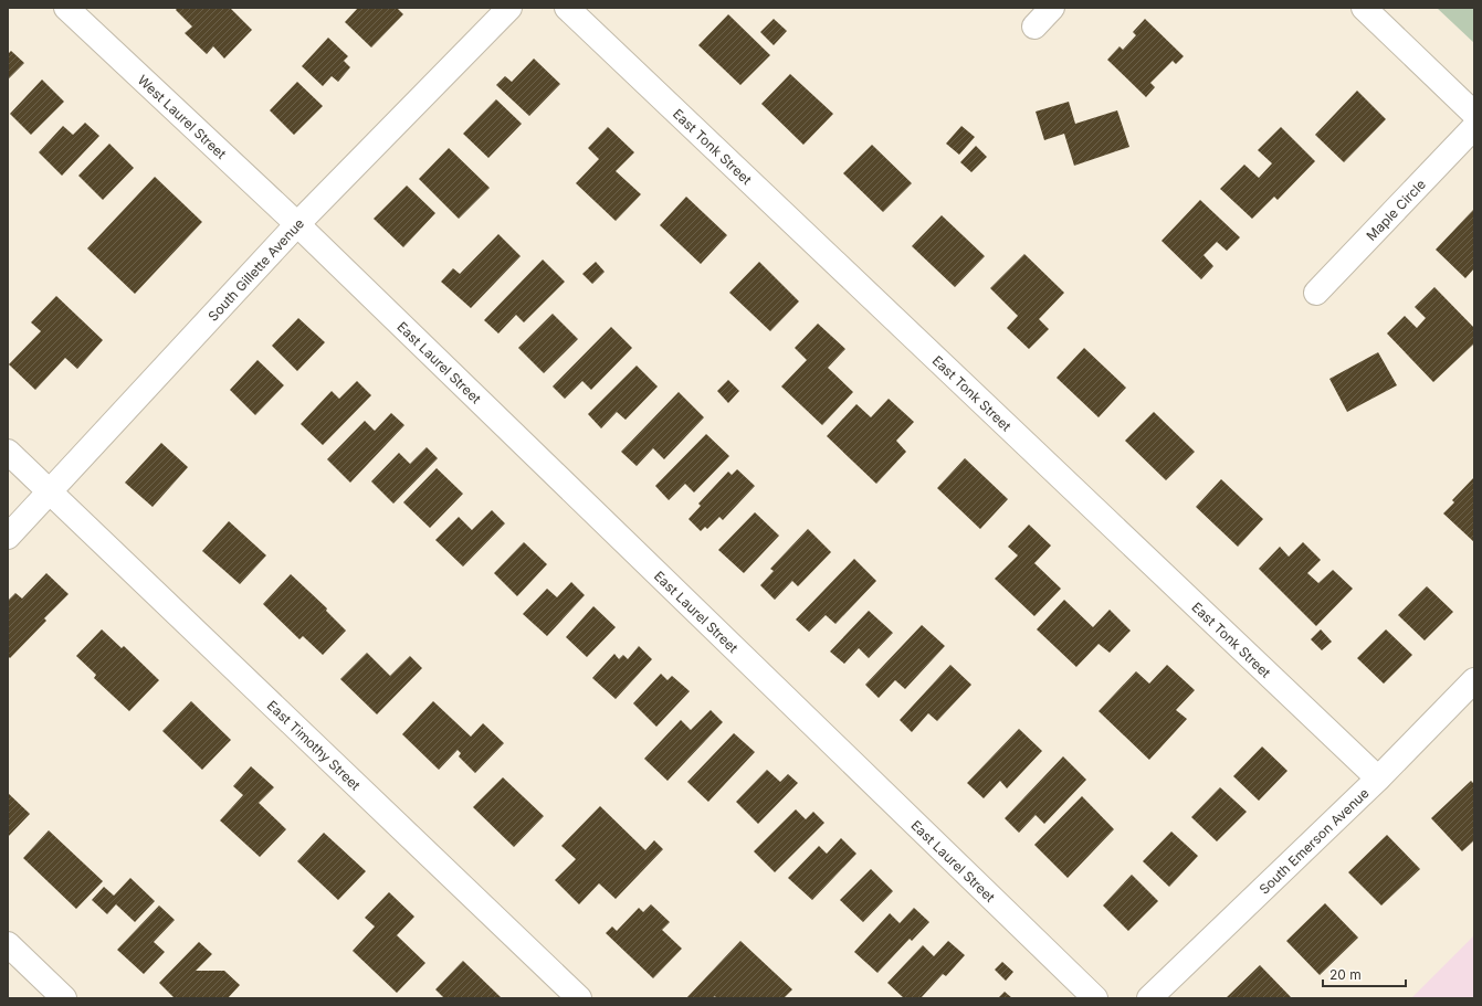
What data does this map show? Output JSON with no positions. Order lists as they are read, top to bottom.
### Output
{
  "streets": {
    "street": [
      "West Laurel Street",
      "East Tonk Street",
      "Maple Circle",
      "South Gillette Avenue",
      "East Laurel Street",
      "East Timothy Street",
      "South Emerson Avenue"
    ]
  },
  "crossings": [
    ["West Laurel Street", "South Gillette Avenue"],
    ["West Laurel Street", "East Laurel Street"],
    ["East Tonk Street", "South Emerson Avenue"],
    ["South Gillette Avenue", "East Laurel Street"],
    ["South Gillette Avenue", "East Timothy Street"]
  ],
  "scale_bar": "20 m"
}
